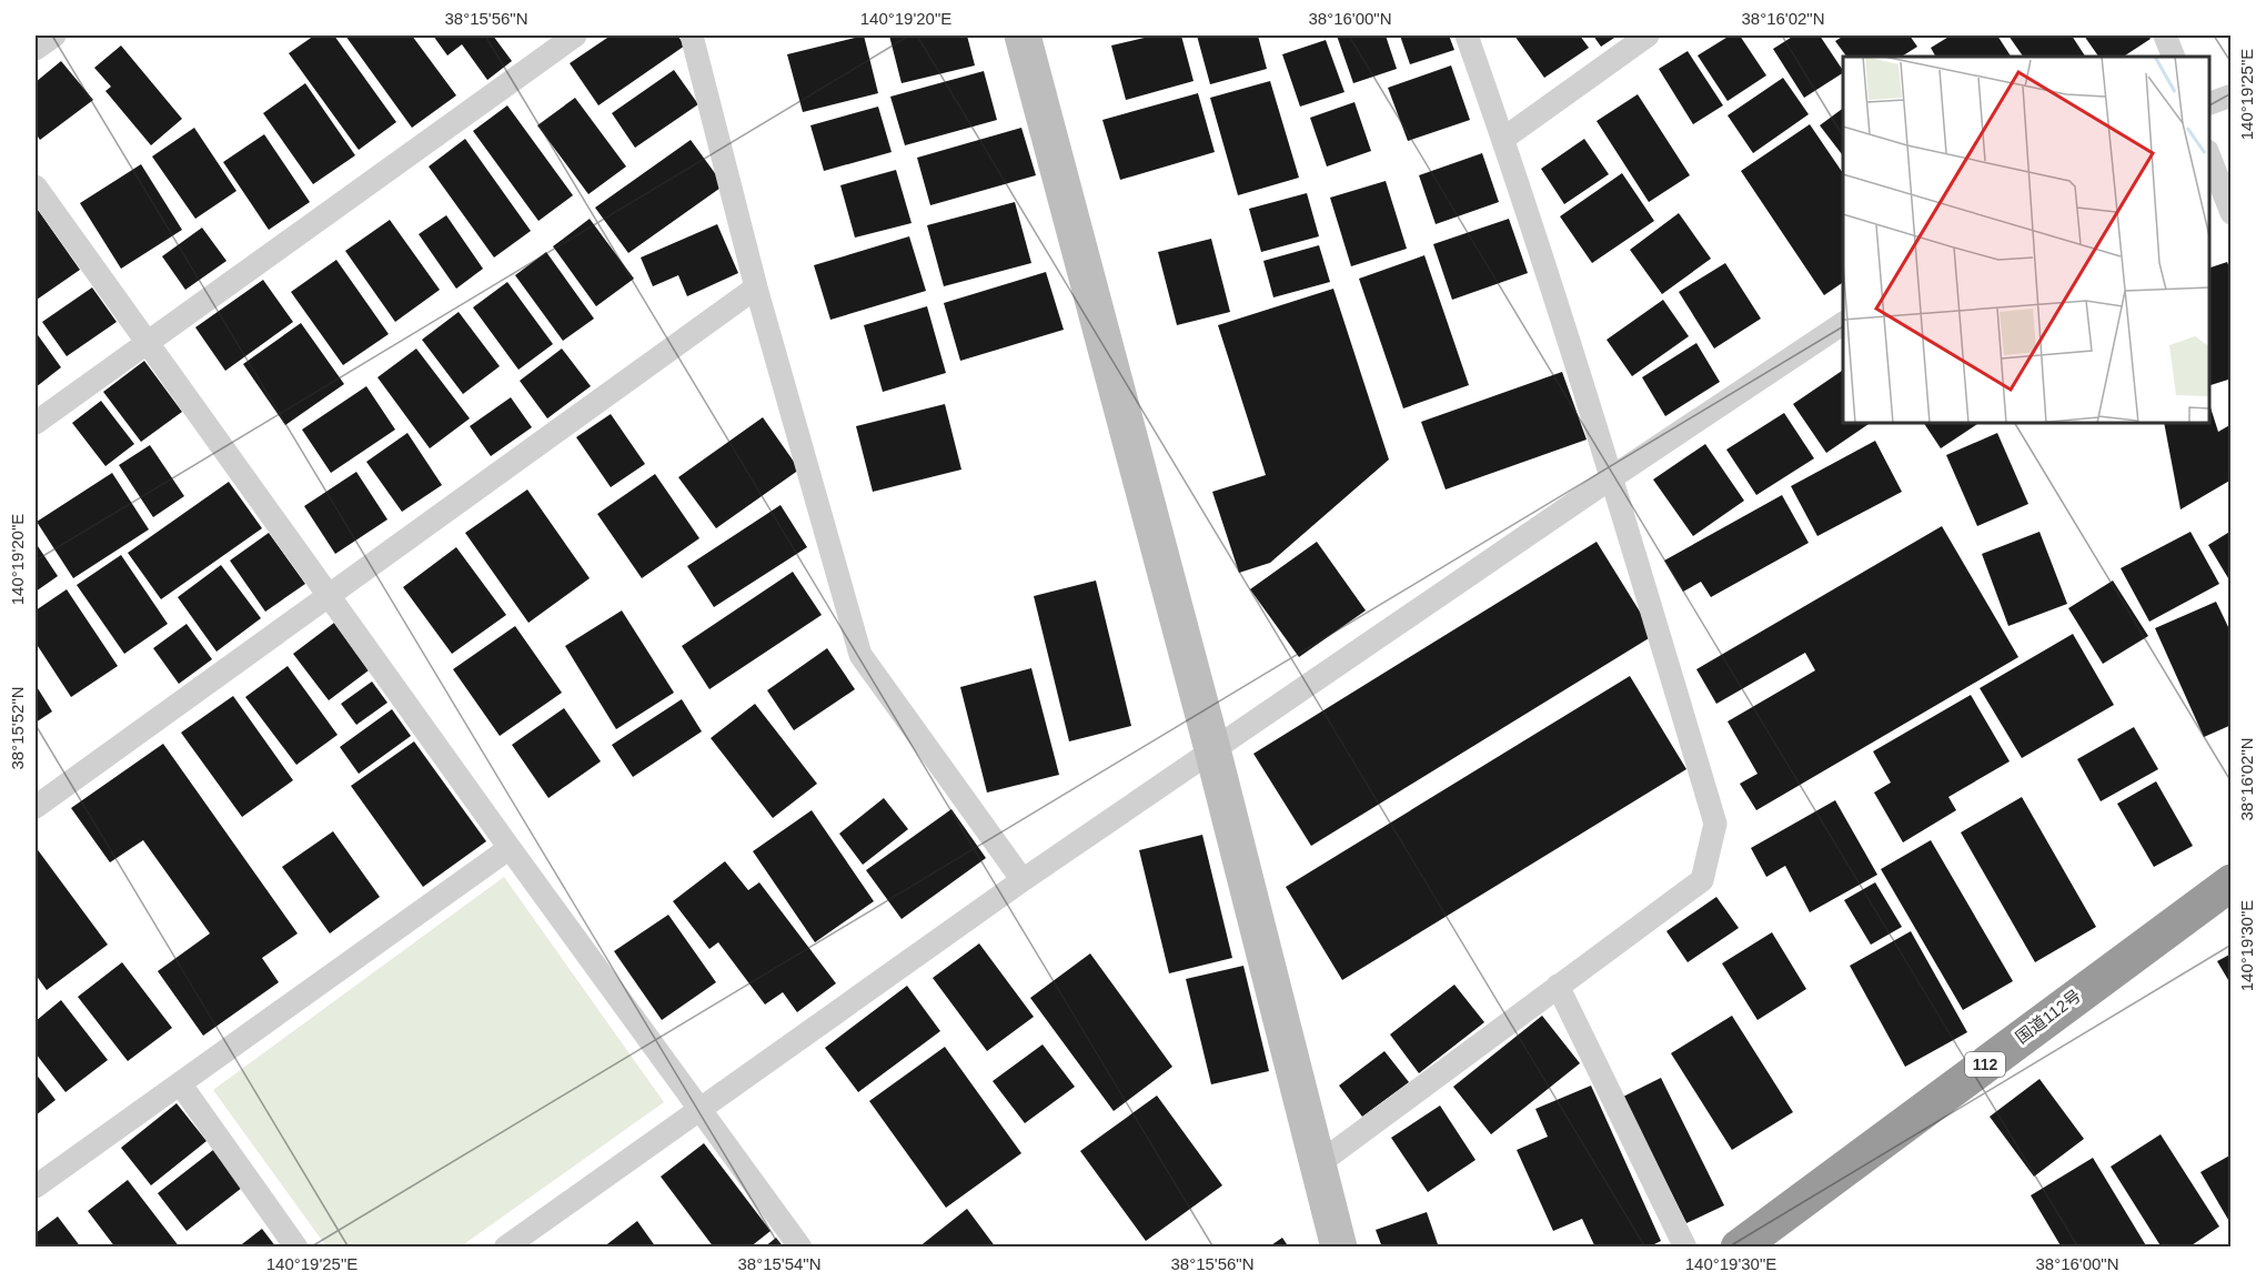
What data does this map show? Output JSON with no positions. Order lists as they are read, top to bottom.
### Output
{
  "streets": {
    "highway": ["国道112号", "112"]
  },
  "coordinates": [
    "38°15'56\"N",
    "140°19'20\"E",
    "38°16'00\"N",
    "38°16'02\"N",
    "140°19'25\"E",
    "38°15'52\"N",
    "140°19'30\"E",
    "38°15'54\"N"
  ]
}
